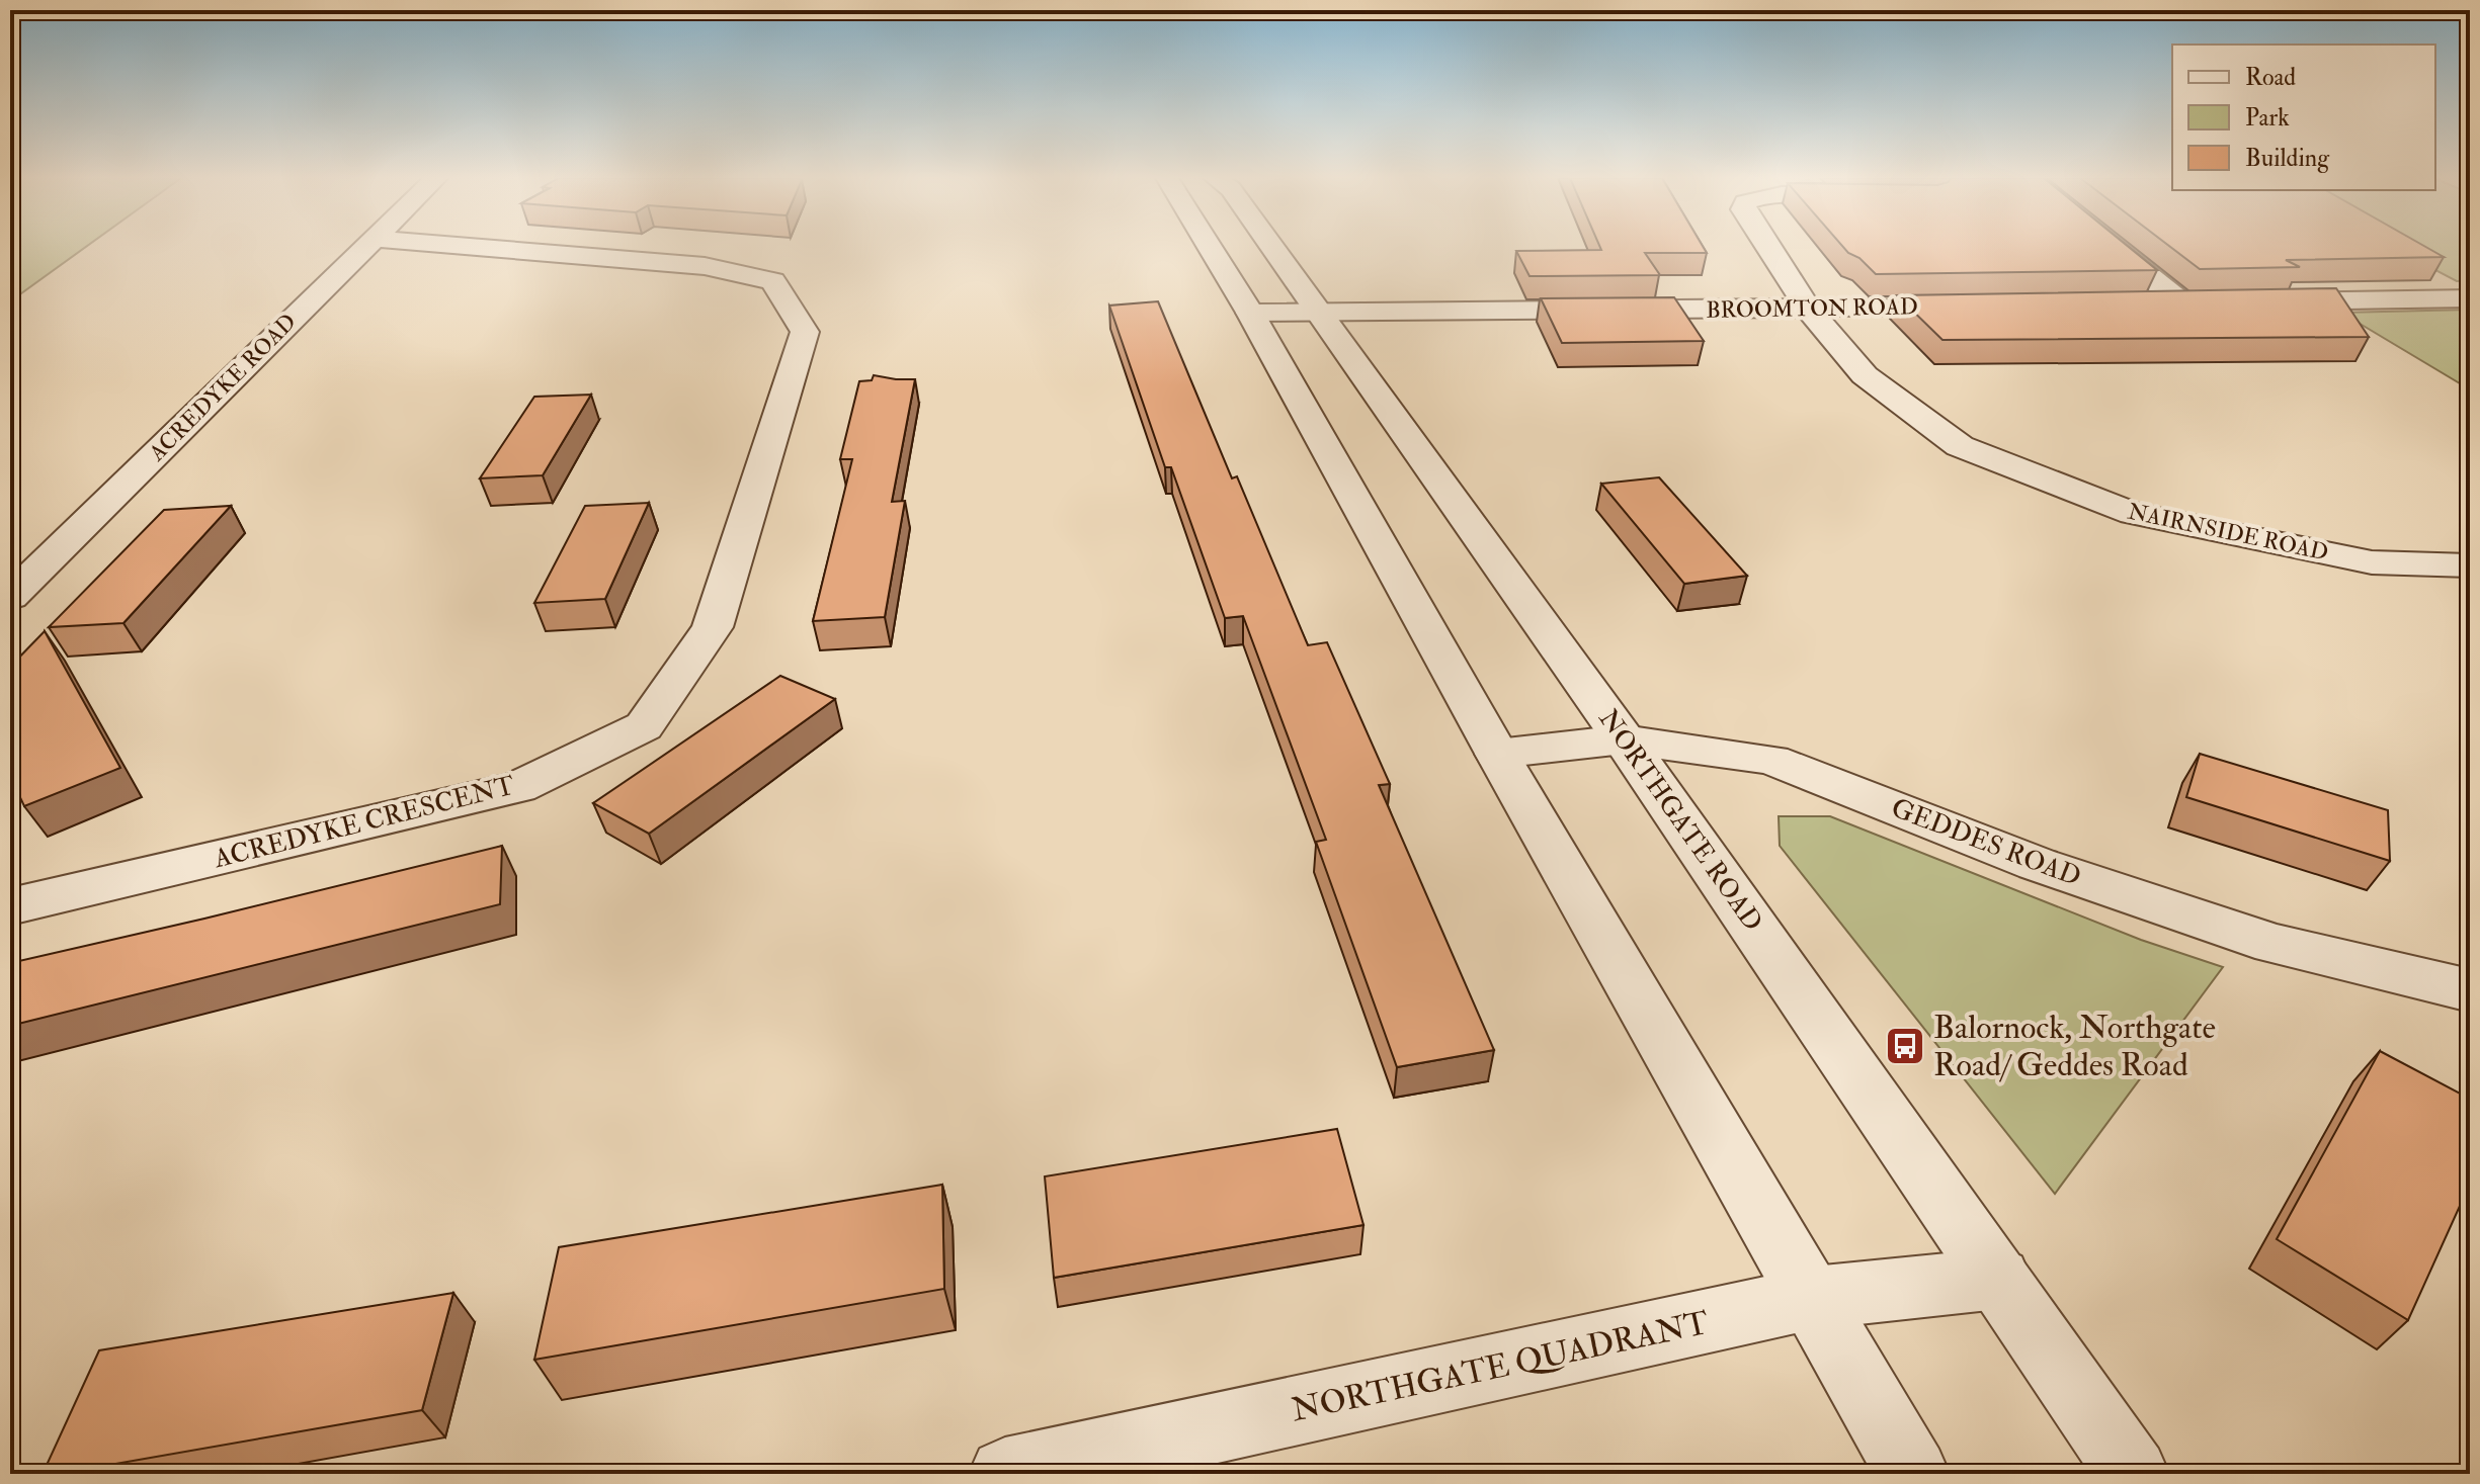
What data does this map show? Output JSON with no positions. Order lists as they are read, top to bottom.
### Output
{
  "streets": {
    "street": [
      "BROOMTON ROAD",
      "ACREDYKE ROAD",
      "NAIRNSIDE ROAD",
      "NORTHGATE ROAD",
      "ACREDYKE CRESCENT",
      "GEDDES ROAD",
      "NORTHGATE QUADRANT"
    ]
  },
  "crossings": [
    ["BROOMTON ROAD", "NAIRNSIDE ROAD"],
    ["BROOMTON ROAD", "NORTHGATE ROAD"],
    ["NORTHGATE ROAD", "GEDDES ROAD"],
    ["NORTHGATE ROAD", "NORTHGATE QUADRANT"]
  ],
  "places": {
    "bus stop": ["Balornock, Northgate Road/ Geddes Road"]
  },
  "legend": ["Road", "Park", "Building"]
}
